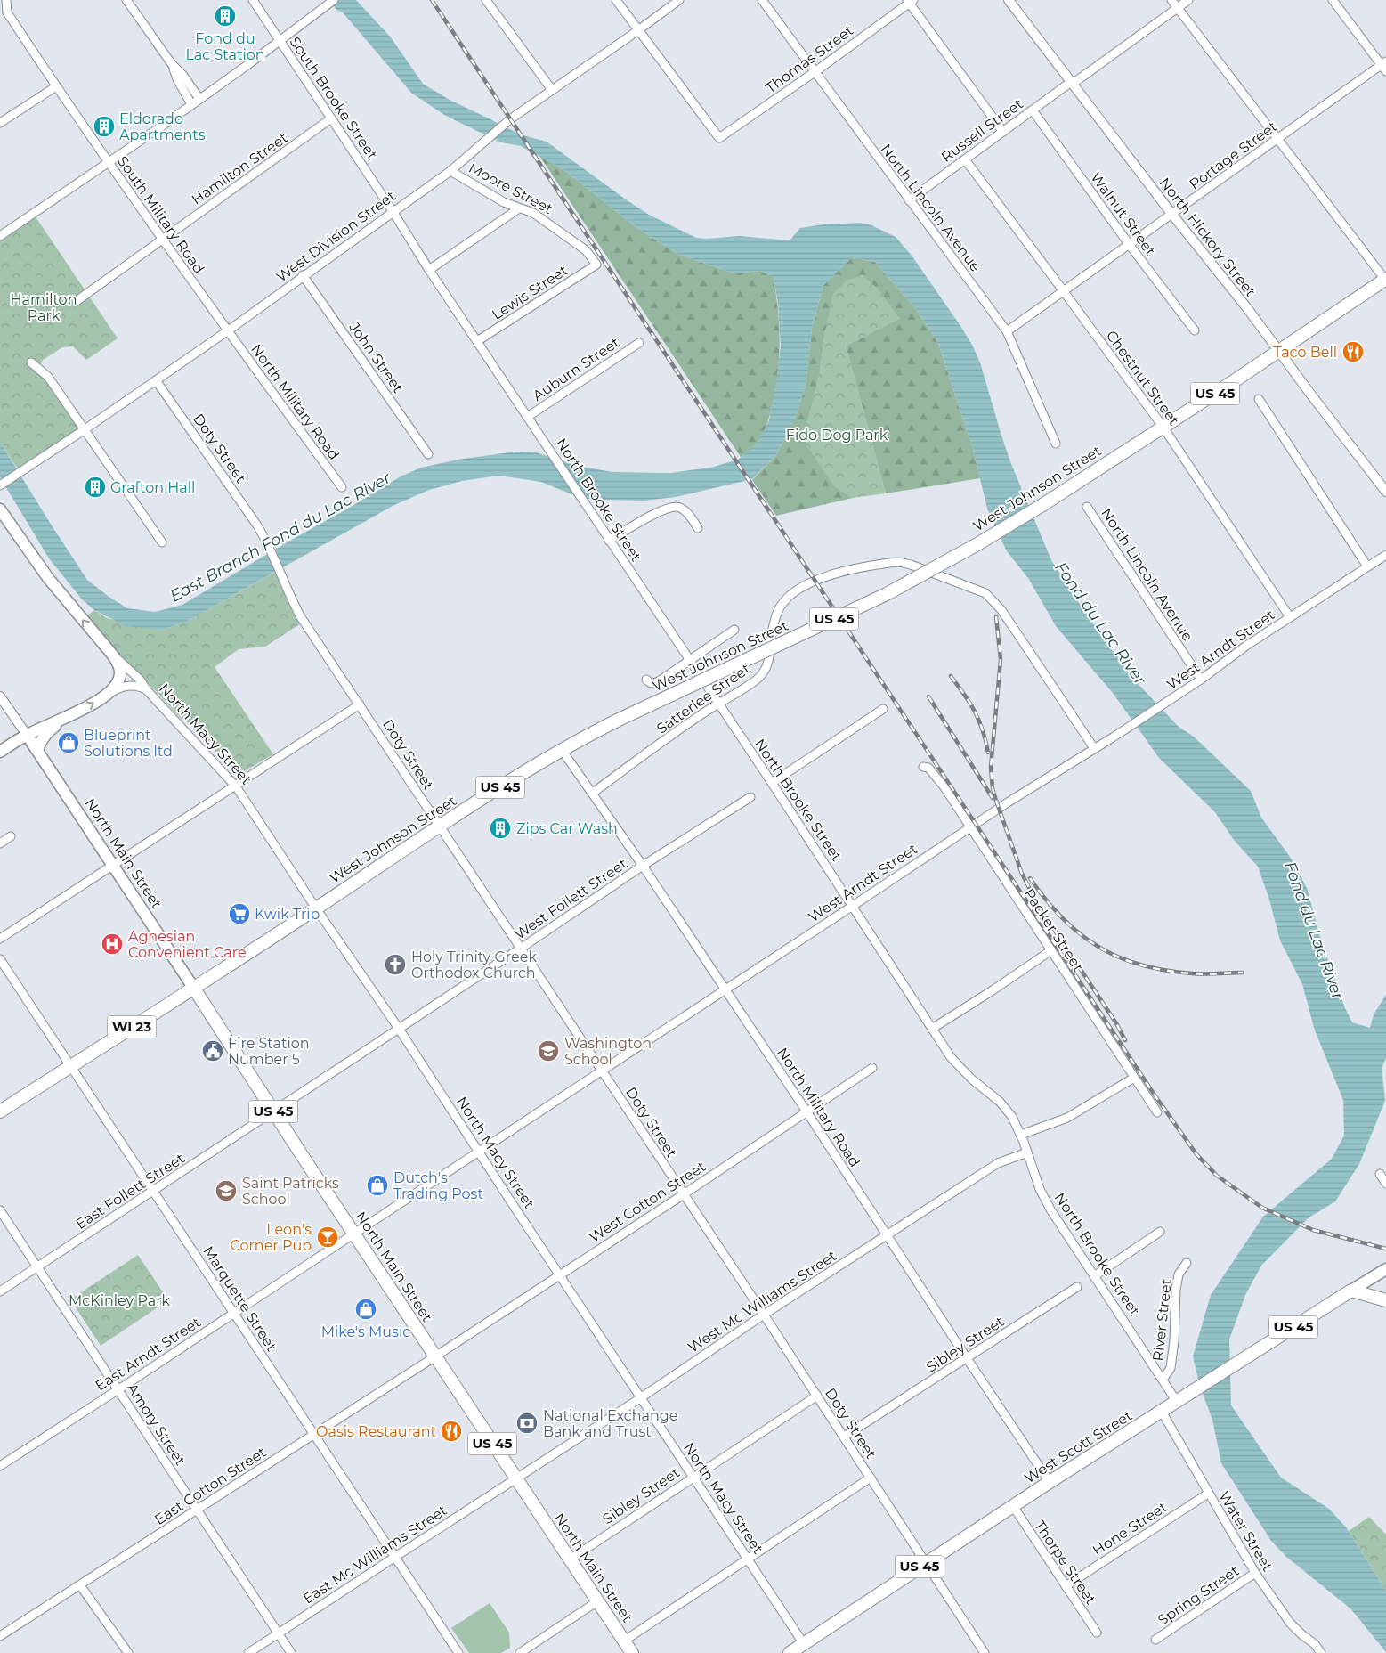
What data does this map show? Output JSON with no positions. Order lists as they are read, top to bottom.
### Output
{
  "streets": {
    "main road": [
      "US 45",
      "West Johnson Street",
      "North Macy Street",
      "North Main Street",
      "WI 23",
      "West Scott Street"
    ],
    "street": [
      "Thomas Street",
      "South Brooke Street",
      "Russell Street",
      "Portage Street",
      "Hamilton Street",
      "Moore Street",
      "North Lincoln Avenue",
      "Walnut Street",
      "South Military Road",
      "West Division Street",
      "North Hickory Street",
      "Lewis Street",
      "John Street",
      "Auburn Street",
      "Chestnut Street",
      "North Military Road",
      "Doty Street",
      "North Brooke Street",
      "West Arndt Street",
      "Satterlee Street",
      "West Follett Street",
      "Packer Street",
      "East Follett Street",
      "West Cotton Street",
      "Marquette Street",
      "West Mc Williams Street",
      "River Street",
      "Sibley Street",
      "East Arndt Street",
      "Amory Street",
      "East Cotton Street",
      "Hone Street",
      "Water Street",
      "East Mc Williams Street",
      "Thorpe Street",
      "Spring Street"
    ]
  },
  "crossings": [
    ["Thomas Street", "North Lincoln Avenue"],
    ["Thomas Street", "West Division Street"],
    ["South Brooke Street", "Hamilton Street"],
    ["South Brooke Street", "West Division Street"],
    ["South Brooke Street", "North Brooke Street"],
    ["Russell Street", "North Lincoln Avenue"],
    ["Russell Street", "Walnut Street"],
    ["Russell Street", "North Hickory Street"],
    ["Russell Street", "Chestnut Street"],
    ["Portage Street", "North Lincoln Avenue"],
    ["Portage Street", "Walnut Street"],
    ["Portage Street", "North Hickory Street"],
    ["Portage Street", "Chestnut Street"],
    ["Hamilton Street", "South Military Road"],
    ["Moore Street", "West Division Street"],
    ["Moore Street", "Lewis Street"],
    ["North Lincoln Avenue", "West Arndt Street"],
    ["South Military Road", "West Division Street"],
    ["South Military Road", "North Military Road"],
    ["West Division Street", "John Street"],
    ["West Division Street", "North Military Road"],
    ["West Division Street", "Doty Street"],
    ["West Division Street", "North Brooke Street"],
    ["North Hickory Street", "West Johnson Street"],
    ["Lewis Street", "North Brooke Street"],
    ["Auburn Street", "North Brooke Street"],
    ["Chestnut Street", "West Johnson Street"],
    ["Chestnut Street", "West Arndt Street"],
    ["North Military Road", "West Johnson Street"],
    ["North Military Road", "West Arndt Street"],
    ["North Military Road", "Satterlee Street"],
    ["North Military Road", "West Follett Street"],
    ["North Military Road", "West Cotton Street"],
    ["North Military Road", "West Mc Williams Street"],
    ["North Military Road", "Sibley Street"],
    ["North Military Road", "West Scott Street"],
    ["Doty Street", "West Johnson Street"],
    ["Doty Street", "West Arndt Street"],
    ["Doty Street", "West Follett Street"],
    ["Doty Street", "West Cotton Street"],
    ["Doty Street", "West Mc Williams Street"],
    ["Doty Street", "Sibley Street"],
    ["Doty Street", "West Scott Street"],
    ["West Johnson Street", "North Macy Street"],
    ["West Johnson Street", "North Main Street"],
    ["West Johnson Street", "WI 23"],
    ["West Johnson Street", "Marquette Street"],
    ["North Brooke Street", "West Arndt Street"],
    ["North Brooke Street", "Satterlee Street"],
    ["North Brooke Street", "West Mc Williams Street"],
    ["North Brooke Street", "River Street"],
    ["North Brooke Street", "West Scott Street"],
    ["West Arndt Street", "Satterlee Street"],
    ["West Arndt Street", "North Macy Street"],
    ["West Arndt Street", "North Main Street"],
    ["West Arndt Street", "Packer Street"],
    ["West Arndt Street", "East Arndt Street"],
    ["North Macy Street", "West Follett Street"],
    ["North Macy Street", "West Cotton Street"],
    ["North Macy Street", "West Mc Williams Street"],
    ["North Macy Street", "Sibley Street"],
    ["North Macy Street", "West Scott Street"],
    ["North Main Street", "West Follett Street"],
    ["North Main Street", "East Follett Street"],
    ["North Main Street", "West Cotton Street"],
    ["North Main Street", "West Mc Williams Street"],
    ["North Main Street", "Sibley Street"],
    ["North Main Street", "East Arndt Street"],
    ["North Main Street", "East Cotton Street"],
    ["North Main Street", "East Mc Williams Street"],
    ["West Follett Street", "East Follett Street"],
    ["WI 23", "Marquette Street"],
    ["East Follett Street", "Marquette Street"],
    ["East Follett Street", "Amory Street"],
    ["West Cotton Street", "East Cotton Street"],
    ["Marquette Street", "East Arndt Street"],
    ["Marquette Street", "East Cotton Street"],
    ["Marquette Street", "East Mc Williams Street"],
    ["West Mc Williams Street", "East Mc Williams Street"],
    ["East Arndt Street", "Amory Street"],
    ["Amory Street", "East Cotton Street"],
    ["Amory Street", "East Mc Williams Street"],
    ["West Scott Street", "Water Street"],
    ["West Scott Street", "Thorpe Street"],
    ["Hone Street", "Water Street"],
    ["Hone Street", "Thorpe Street"],
    ["Water Street", "Spring Street"]
  ],
  "water": ["East Branch Fond du Lac River", "Fond du Lac River"],
  "parks": ["Hamilton Park", "Fido Dog Park", "McKinley Park"],
  "places": {
    "building": [
      "Fond du Lac Station",
      "Eldorado Apartments",
      "Grafton Hall",
      "Zips Car Wash"
    ],
    "restaurant": ["Taco Bell", "Oasis Restaurant"],
    "shop": ["Blueprint Solutions ltd", "Dutch's Trading Post", "Mike's Music"],
    "supermarket": ["Kwik Trip"],
    "hospital": ["Agnesian Convenient Care"],
    "church": ["Holy Trinity Greek Orthodox Church"],
    "public building": ["Fire Station Number 5"],
    "school or university": ["Washington School", "Saint Patricks School"],
    "bar": ["Leon's Corner Pub"],
    "bank": ["National Exchange Bank and Trust"]
  }
}
